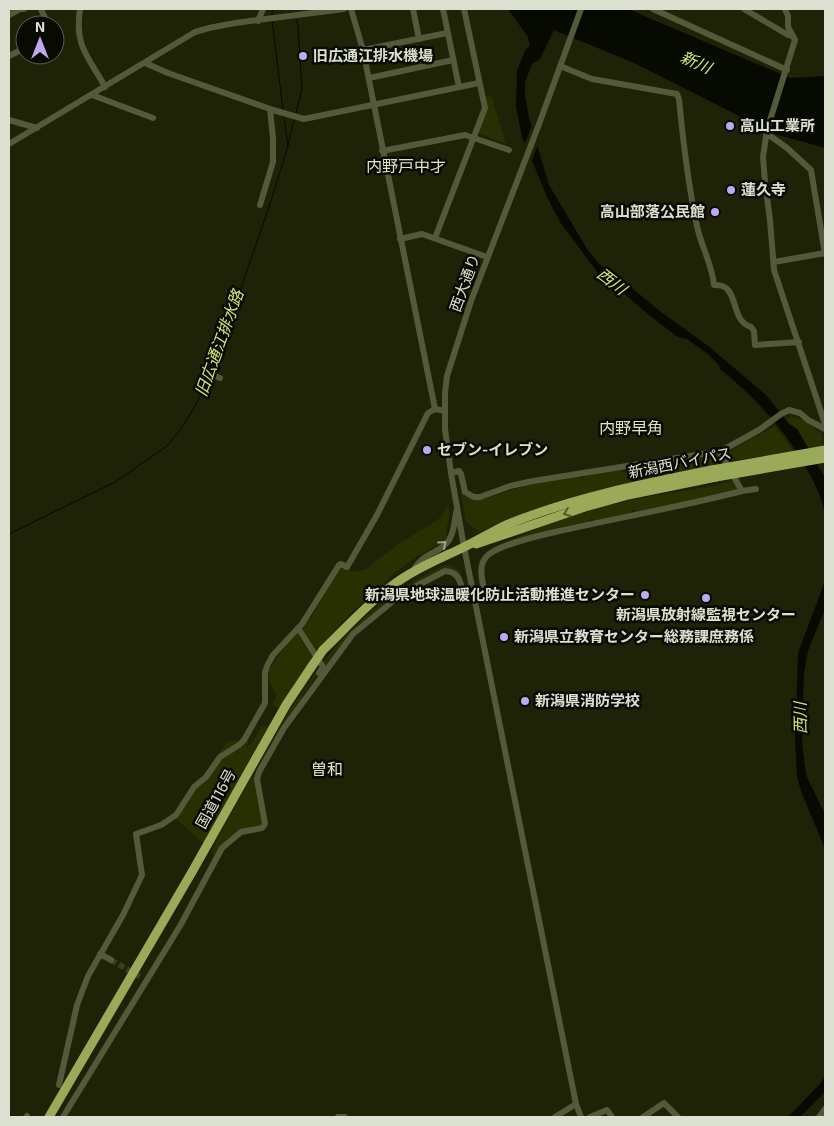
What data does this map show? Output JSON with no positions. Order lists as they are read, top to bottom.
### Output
{
  "streets": {
    "highway": ["新潟西バイパス", "国道116号"],
    "street": ["西大通り"]
  },
  "crossings": [
    ["西大通り", "新潟西バイパス"],
    ["西大通り", "国道116号"],
    ["新潟西バイパス", "国道116号"]
  ],
  "districts": ["内野戸中才", "内野早角", "曽和"],
  "water": ["新川", "西川", "旧広通江排水路"],
  "places": [
    "旧広通江排水機場",
    "高山工業所",
    "蓮久寺",
    "高山部落公民館",
    "セブン-イレブン",
    "新潟県地球温暖化防止活動推進センター",
    "新潟県放射線監視センター",
    "新潟県立教育センター総務課庶務係",
    "新潟県消防学校"
  ],
  "north": "top"
}
